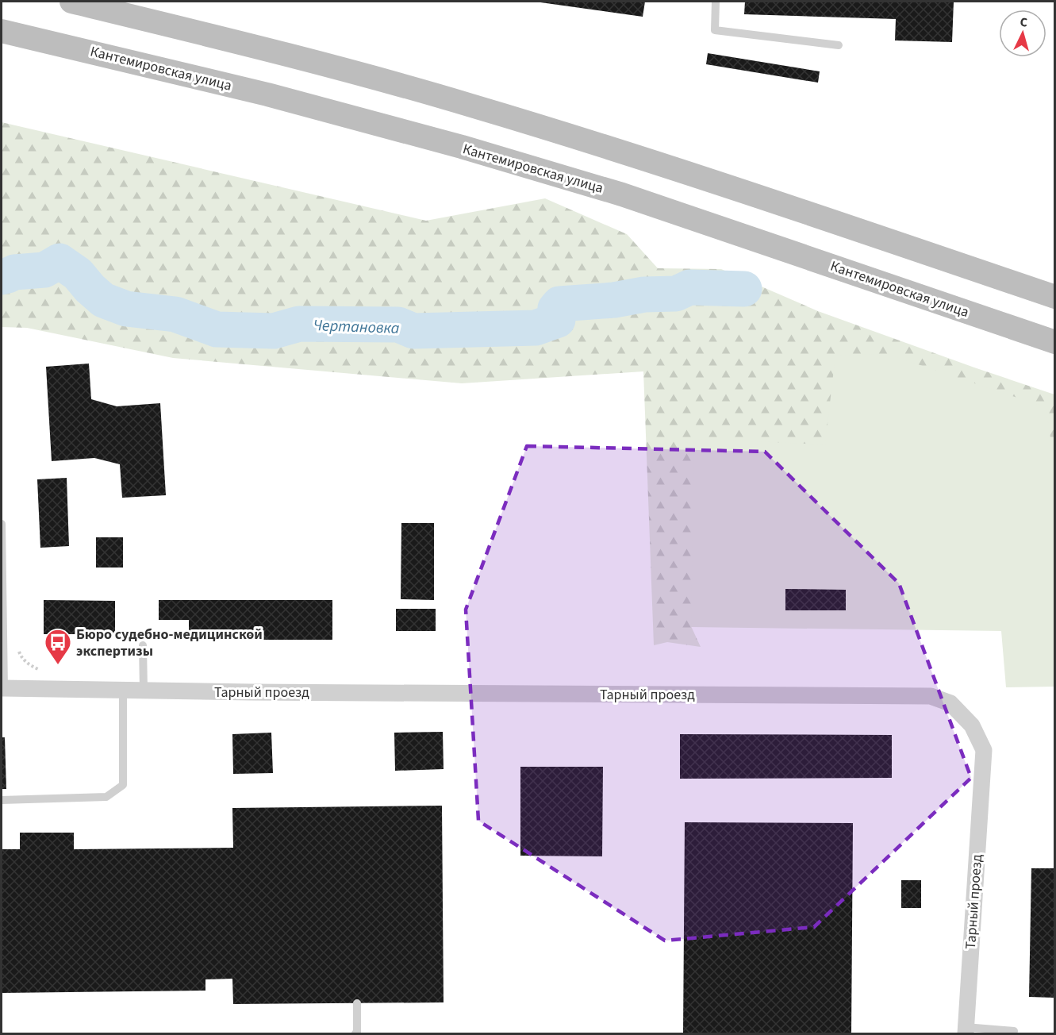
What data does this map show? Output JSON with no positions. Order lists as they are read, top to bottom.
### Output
{
  "streets": {
    "main road": ["Кантемировская улица"],
    "street": ["Тарный проезд"]
  },
  "water": ["Чертановка"],
  "places": {
    "bus stop": ["Бюро судебно-медицинской экспертизы"]
  },
  "north": "top"
}
